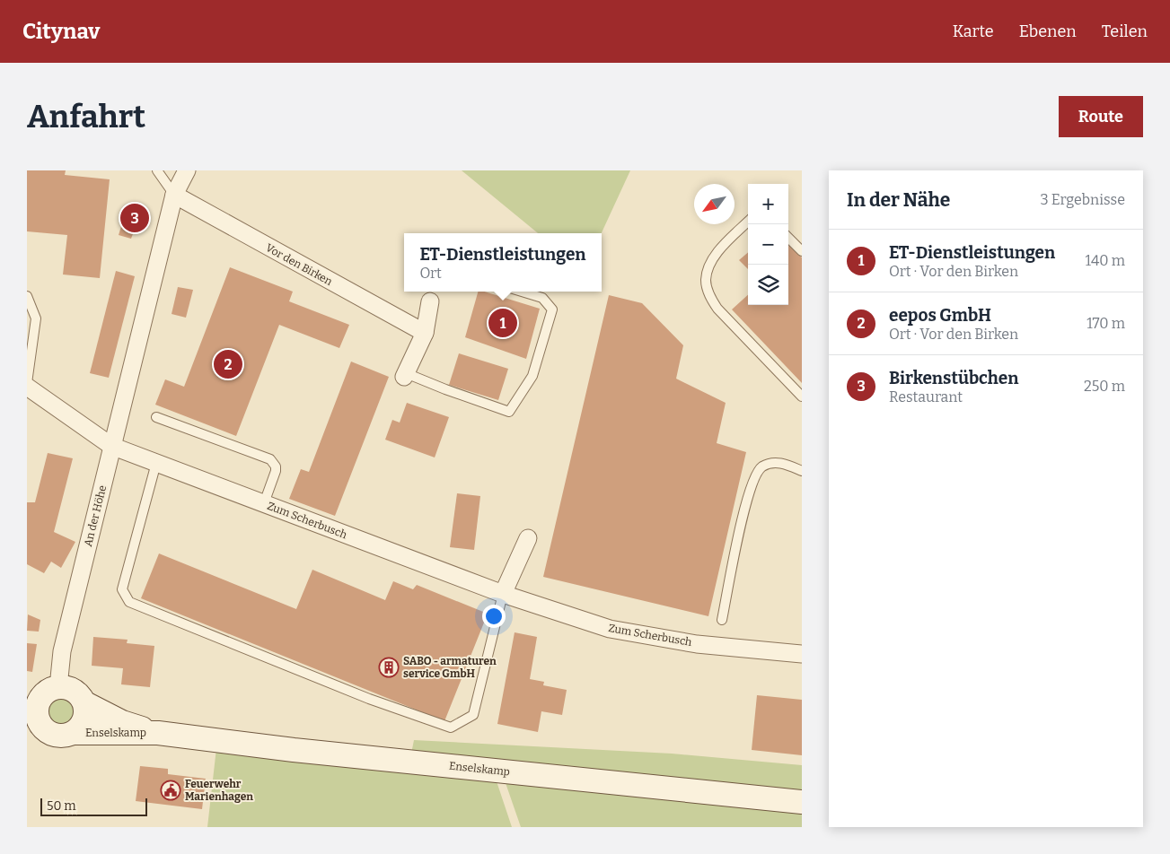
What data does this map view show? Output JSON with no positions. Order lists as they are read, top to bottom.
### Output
{
  "streets": {
    "main road": ["Enselskamp"],
    "street": ["Vor den Birken", "An der Höhe", "Zum Scherbusch"]
  },
  "crossings": [
    ["An der Höhe", "Zum Scherbusch"],
    ["An der Höhe", "Enselskamp"]
  ],
  "places": {
    "building": ["SABO - armaturen service GmbH"],
    "public building": ["Feuerwehr Marienhagen"]
  },
  "scale_bar": "50 m",
  "north": "bottom left",
  "page": {
    "header": "Citynav",
    "nav": ["Karte", "Ebenen", "Teilen"],
    "buttons": "Route",
    "title": "Anfahrt",
    "heading": ["In der Nähe", "3 Ergebnisse"],
    "map_buttons": ["+", "−"],
    "pins": ["3", "1", "2"],
    "list": [
      {
        "mark": "1",
        "name": "ET-Dienstleistungen",
        "note": "Ort · Vor den Birken",
        "value": "140 m"
      },
      {
        "mark": "2",
        "name": "eepos GmbH",
        "note": "Ort · Vor den Birken",
        "value": "170 m"
      },
      {
        "mark": "3",
        "name": "Birkenstübchen",
        "note": "Restaurant",
        "value": "250 m"
      }
    ],
    "popup": ["ET-Dienstleistungen", "Ort"],
    "scale": "50 m"
  }
}
